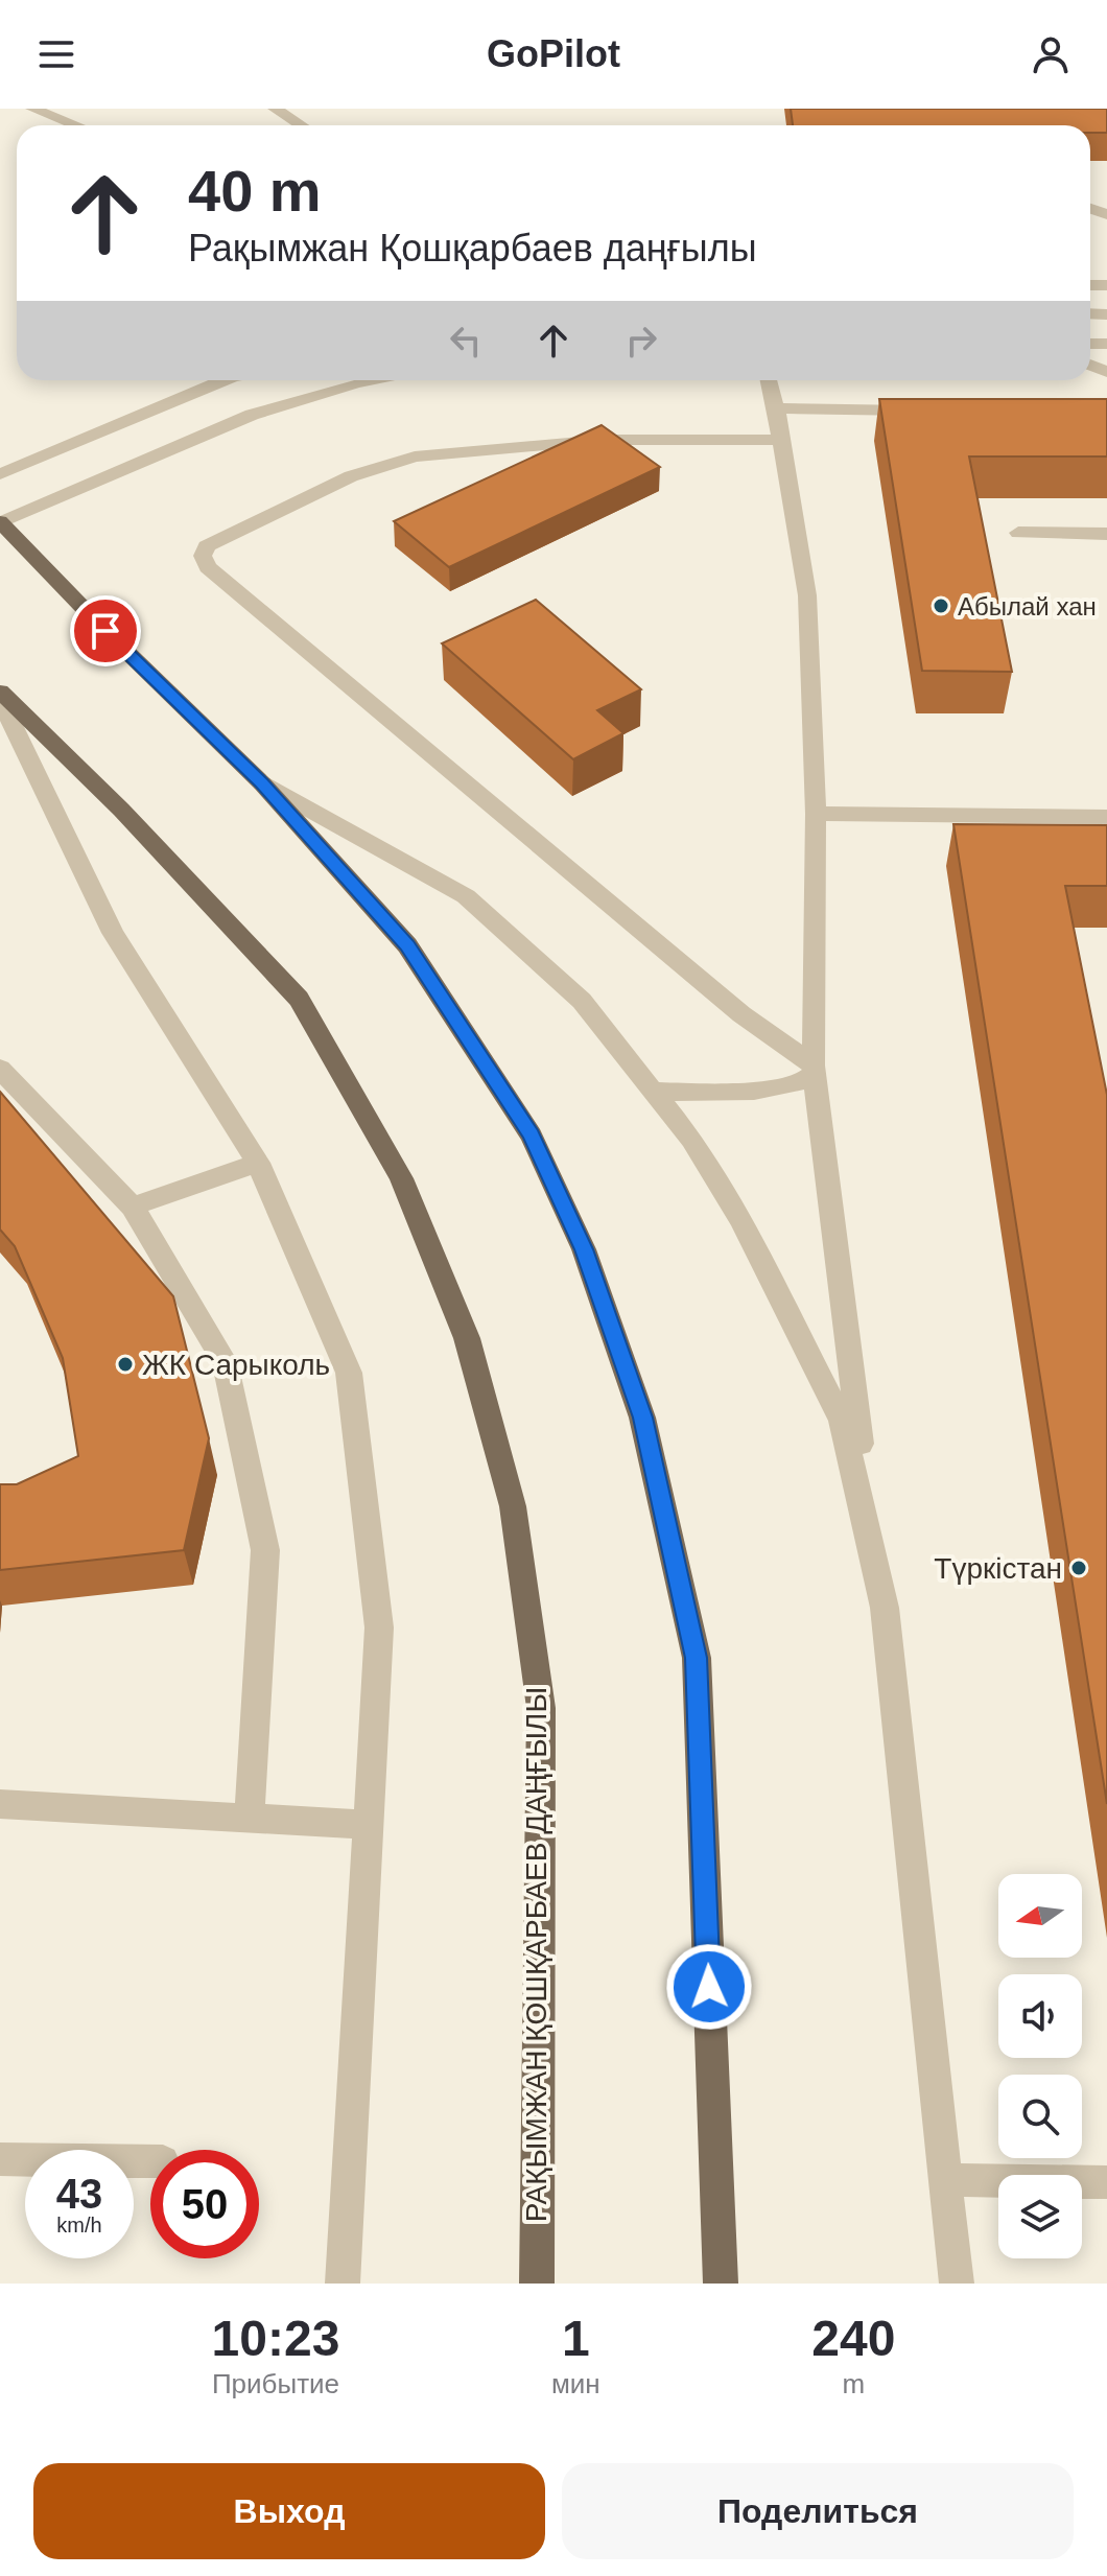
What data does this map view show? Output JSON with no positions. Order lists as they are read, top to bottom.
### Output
{
  "streets": {
    "main road": ["РАҚЫМЖАН ҚОШҚАРБАЕВ ДАҢҒЫЛЫ"]
  },
  "places": ["Абылай хан", "ЖК Сарыколь", "Түркістан"],
  "north": "left",
  "page": {
    "header": "GoPilot",
    "turn": ["40 m", "Рақымжан Қошқарбаев даңғылы"],
    "speed": "43 km/h",
    "limit": "50",
    "eta": [
      "10:23",
      "Прибытие",
      "1",
      "мин",
      "240",
      "m"
    ],
    "buttons": ["Выход", "Поделиться"]
  }
}
